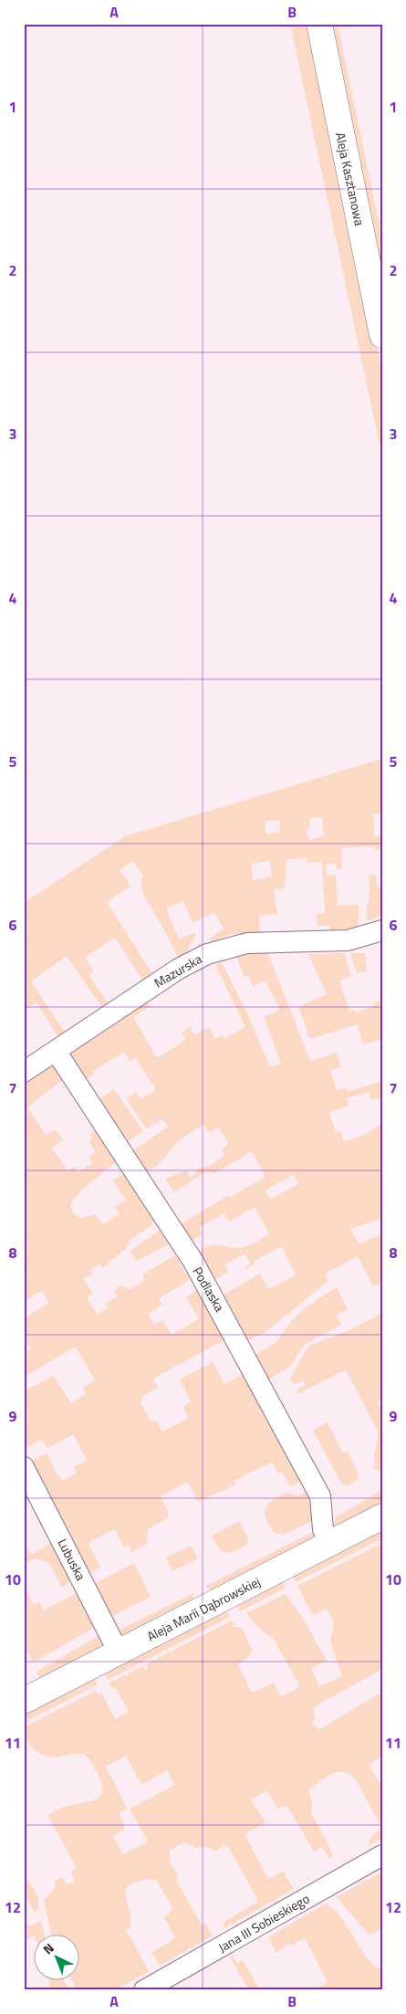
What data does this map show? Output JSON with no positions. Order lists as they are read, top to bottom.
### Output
{
  "streets": {
    "street": [
      "Aleja Kasztanowa",
      "Mazurska",
      "Podlaska",
      "Lubuska",
      "Aleja Marii Dąbrowskiej",
      "Jana III Sobieskiego"
    ]
  },
  "crossings": [
    ["Mazurska", "Podlaska"],
    ["Podlaska", "Aleja Marii Dąbrowskiej"],
    ["Lubuska", "Aleja Marii Dąbrowskiej"]
  ],
  "north": "top left",
  "grid": {
    "columns": ["A", "B"],
    "rows": [
      "1",
      "2",
      "3",
      "4",
      "5",
      "6",
      "7",
      "8",
      "9",
      "10",
      "11",
      "12"
    ]
  }
}
